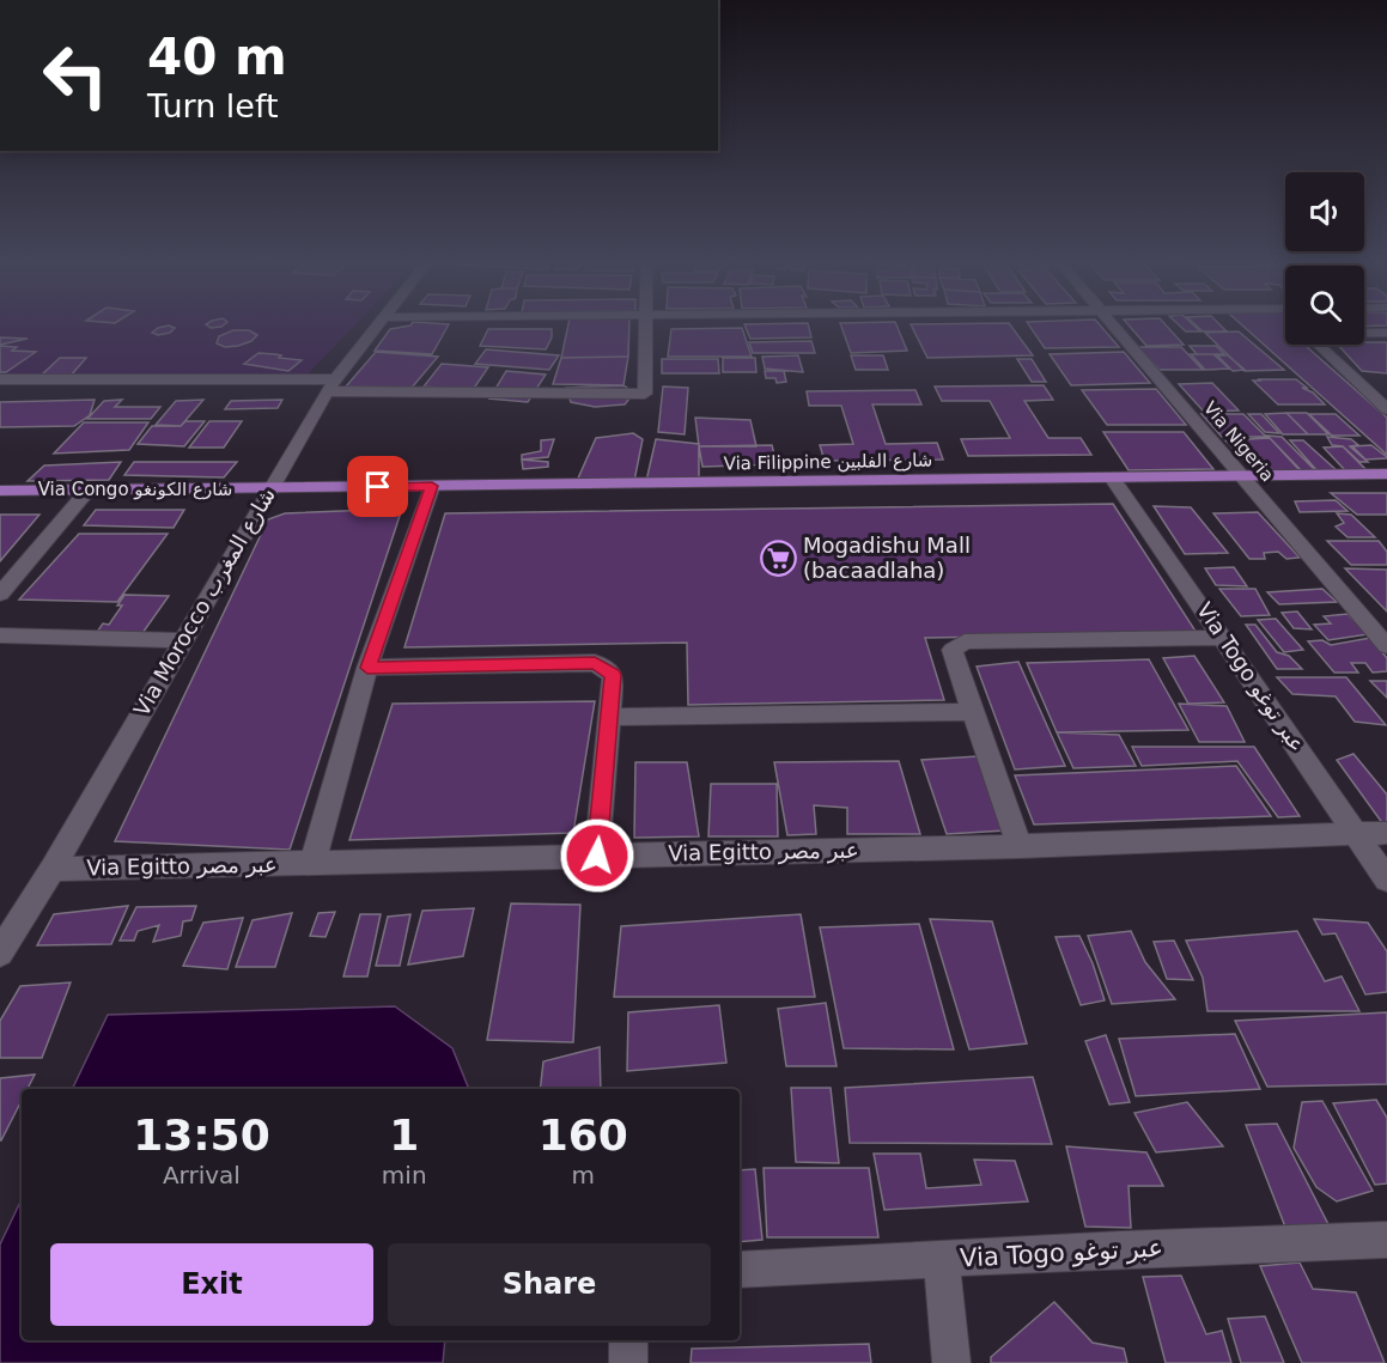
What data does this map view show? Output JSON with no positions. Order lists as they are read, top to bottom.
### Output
{
  "streets": {
    "main road": ["Via Filippine شارع الفلبين", "Via Congo شارع الكونغو"],
    "street": [
      "Via Nigeria",
      "Via Morocco شارع المغرب",
      "Via Togo عبر توغو",
      "Via Egitto عبر مصر"
    ]
  },
  "crossings": [
    ["Via Nigeria", "Via Filippine شارع الفلبين"],
    ["Via Filippine شارع الفلبين", "Via Congo شارع الكونغو"],
    ["Via Filippine شارع الفلبين", "Via Morocco شارع المغرب"],
    ["Via Filippine شارع الفلبين", "Via Togo عبر توغو"],
    ["Via Congo شارع الكونغو", "Via Morocco شارع المغرب"],
    ["Via Morocco شارع المغرب", "Via Egitto عبر مصر"],
    ["Via Togo عبر توغو", "Via Egitto عبر مصر"]
  ],
  "places": {
    "supermarket": ["Mogadishu Mall (bacaadlaha)"]
  },
  "page": {
    "turn": ["40 m", "Turn left"],
    "eta": [
      "13:50",
      "Arrival",
      "1",
      "min",
      "160",
      "m"
    ],
    "buttons": ["Exit", "Share"]
  }
}
